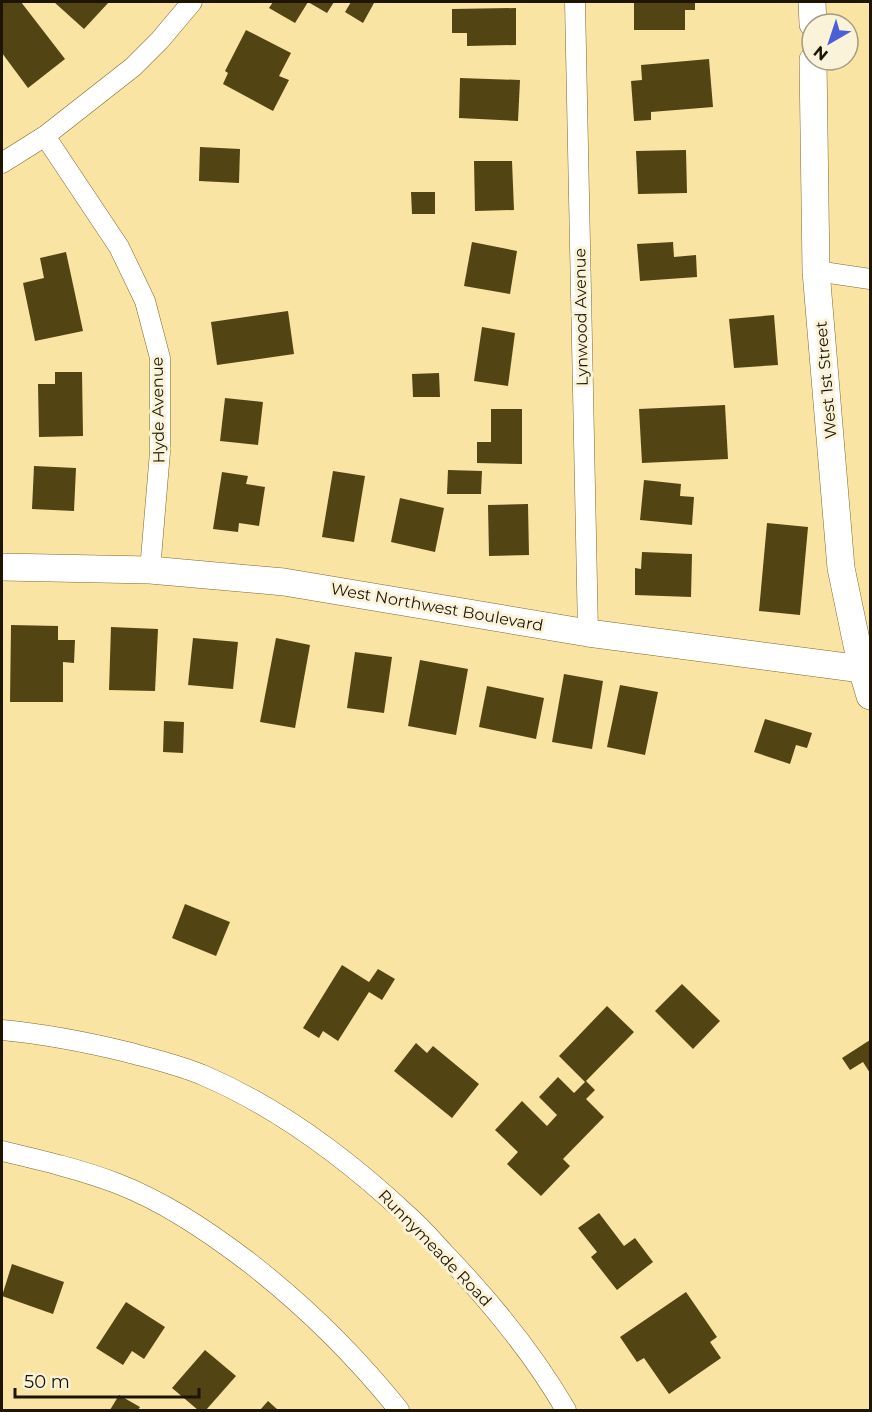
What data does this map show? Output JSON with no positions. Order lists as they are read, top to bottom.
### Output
{
  "streets": {
    "main road": ["West 1st Street", "West Northwest Boulevard"],
    "street": ["Lynwood Avenue", "Hyde Avenue", "Runnymeade Road"]
  },
  "crossings": [
    ["Lynwood Avenue", "West Northwest Boulevard"],
    ["West 1st Street", "West Northwest Boulevard"],
    ["Hyde Avenue", "West Northwest Boulevard"]
  ],
  "scale_bar": "50 m",
  "north": "bottom left"
}
